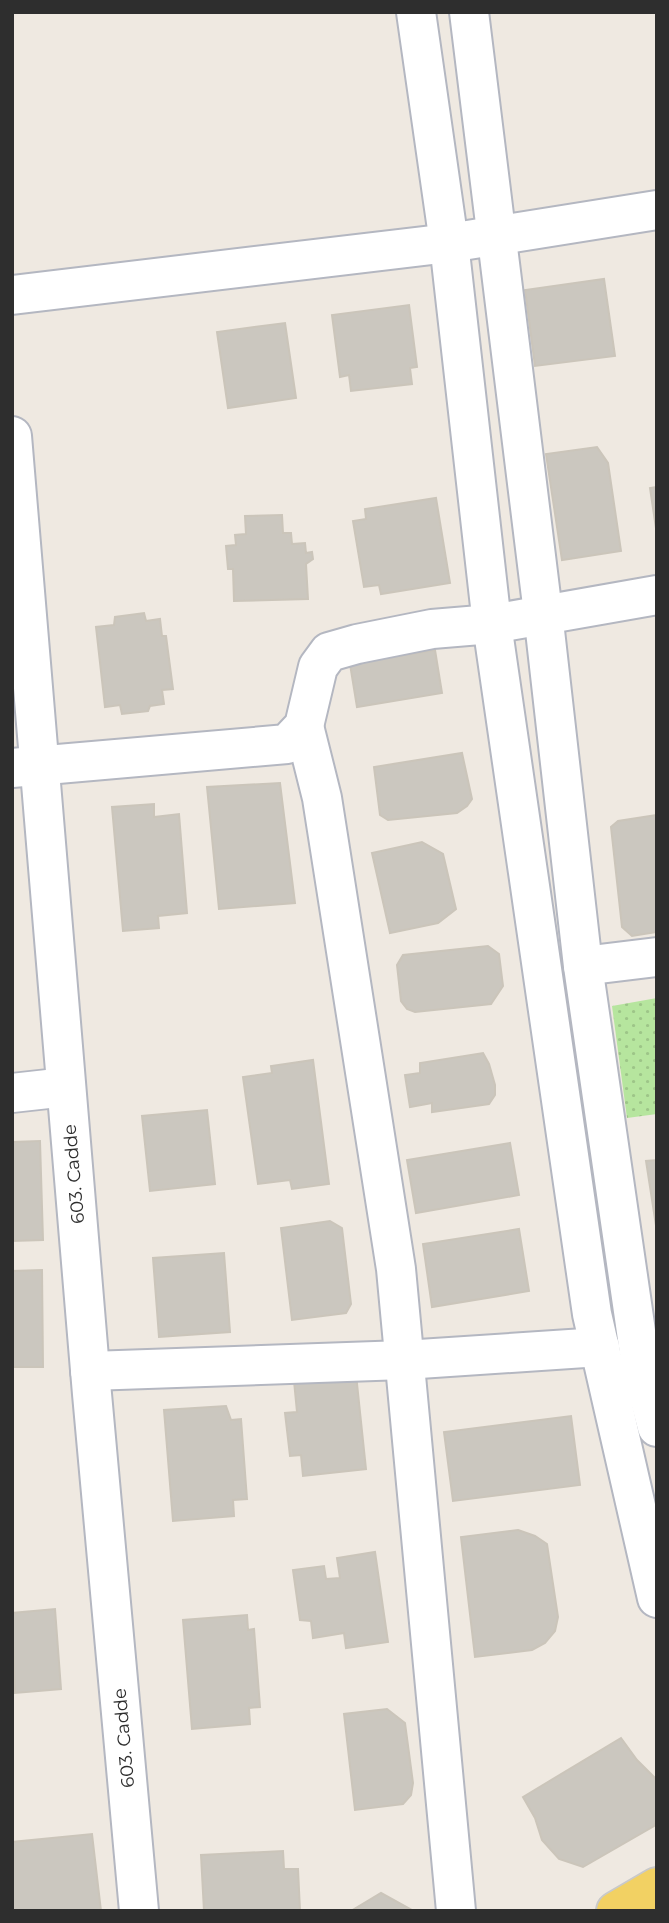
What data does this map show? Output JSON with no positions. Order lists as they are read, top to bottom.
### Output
{
  "streets": {
    "street": ["603. Cadde"]
  }
}
